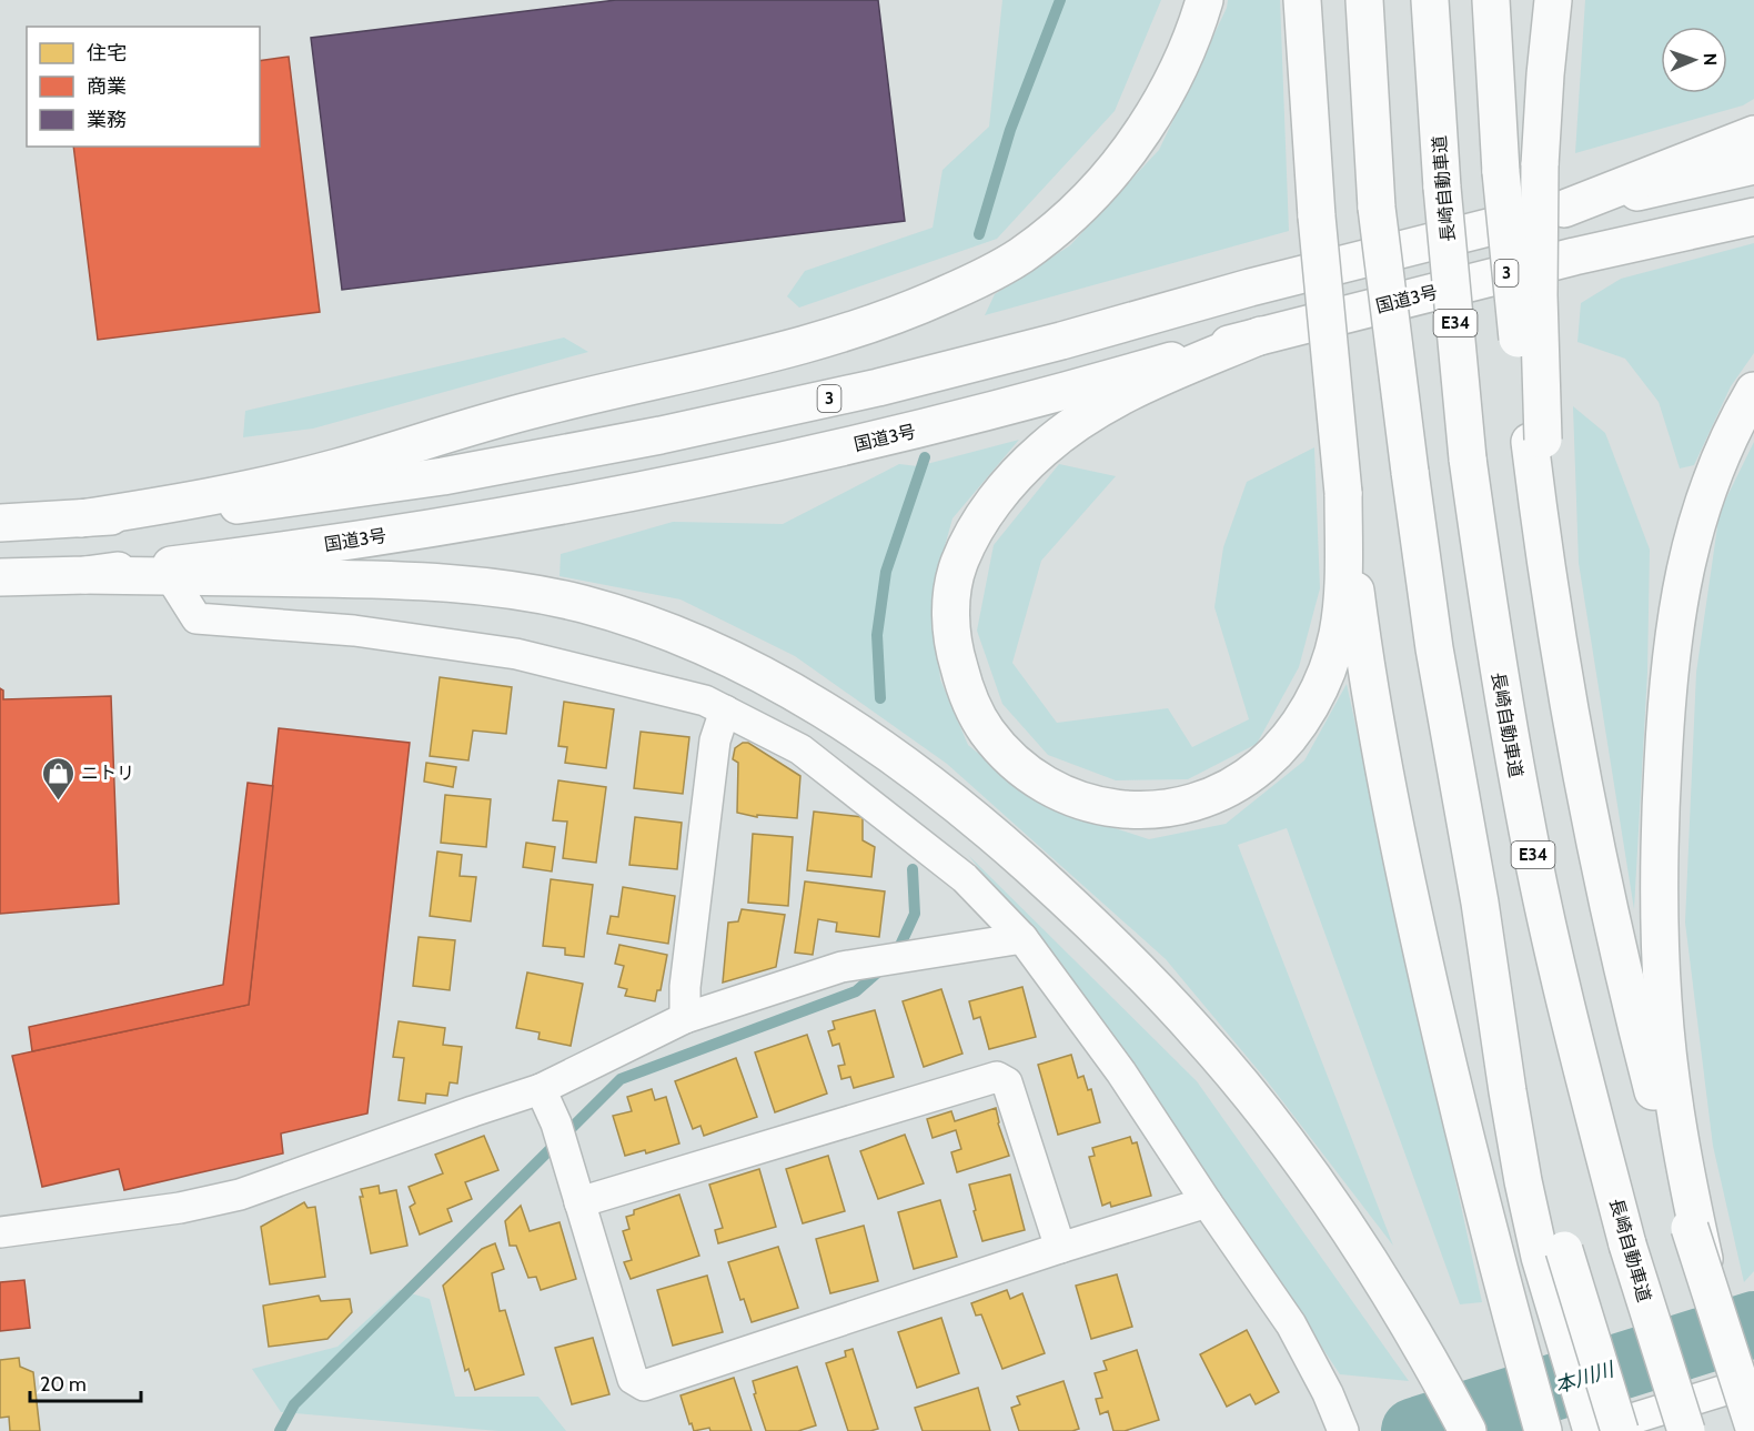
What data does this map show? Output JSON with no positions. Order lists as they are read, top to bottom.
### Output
{
  "streets": {
    "highway": [
      "長崎自動車道",
      "3",
      "国道3号",
      "E34"
    ]
  },
  "water": ["本川川"],
  "places": {
    "shop": ["ニトリ"]
  },
  "legend": ["住宅", "商業", "業務"],
  "scale_bar": "20 m",
  "north": "right"
}
